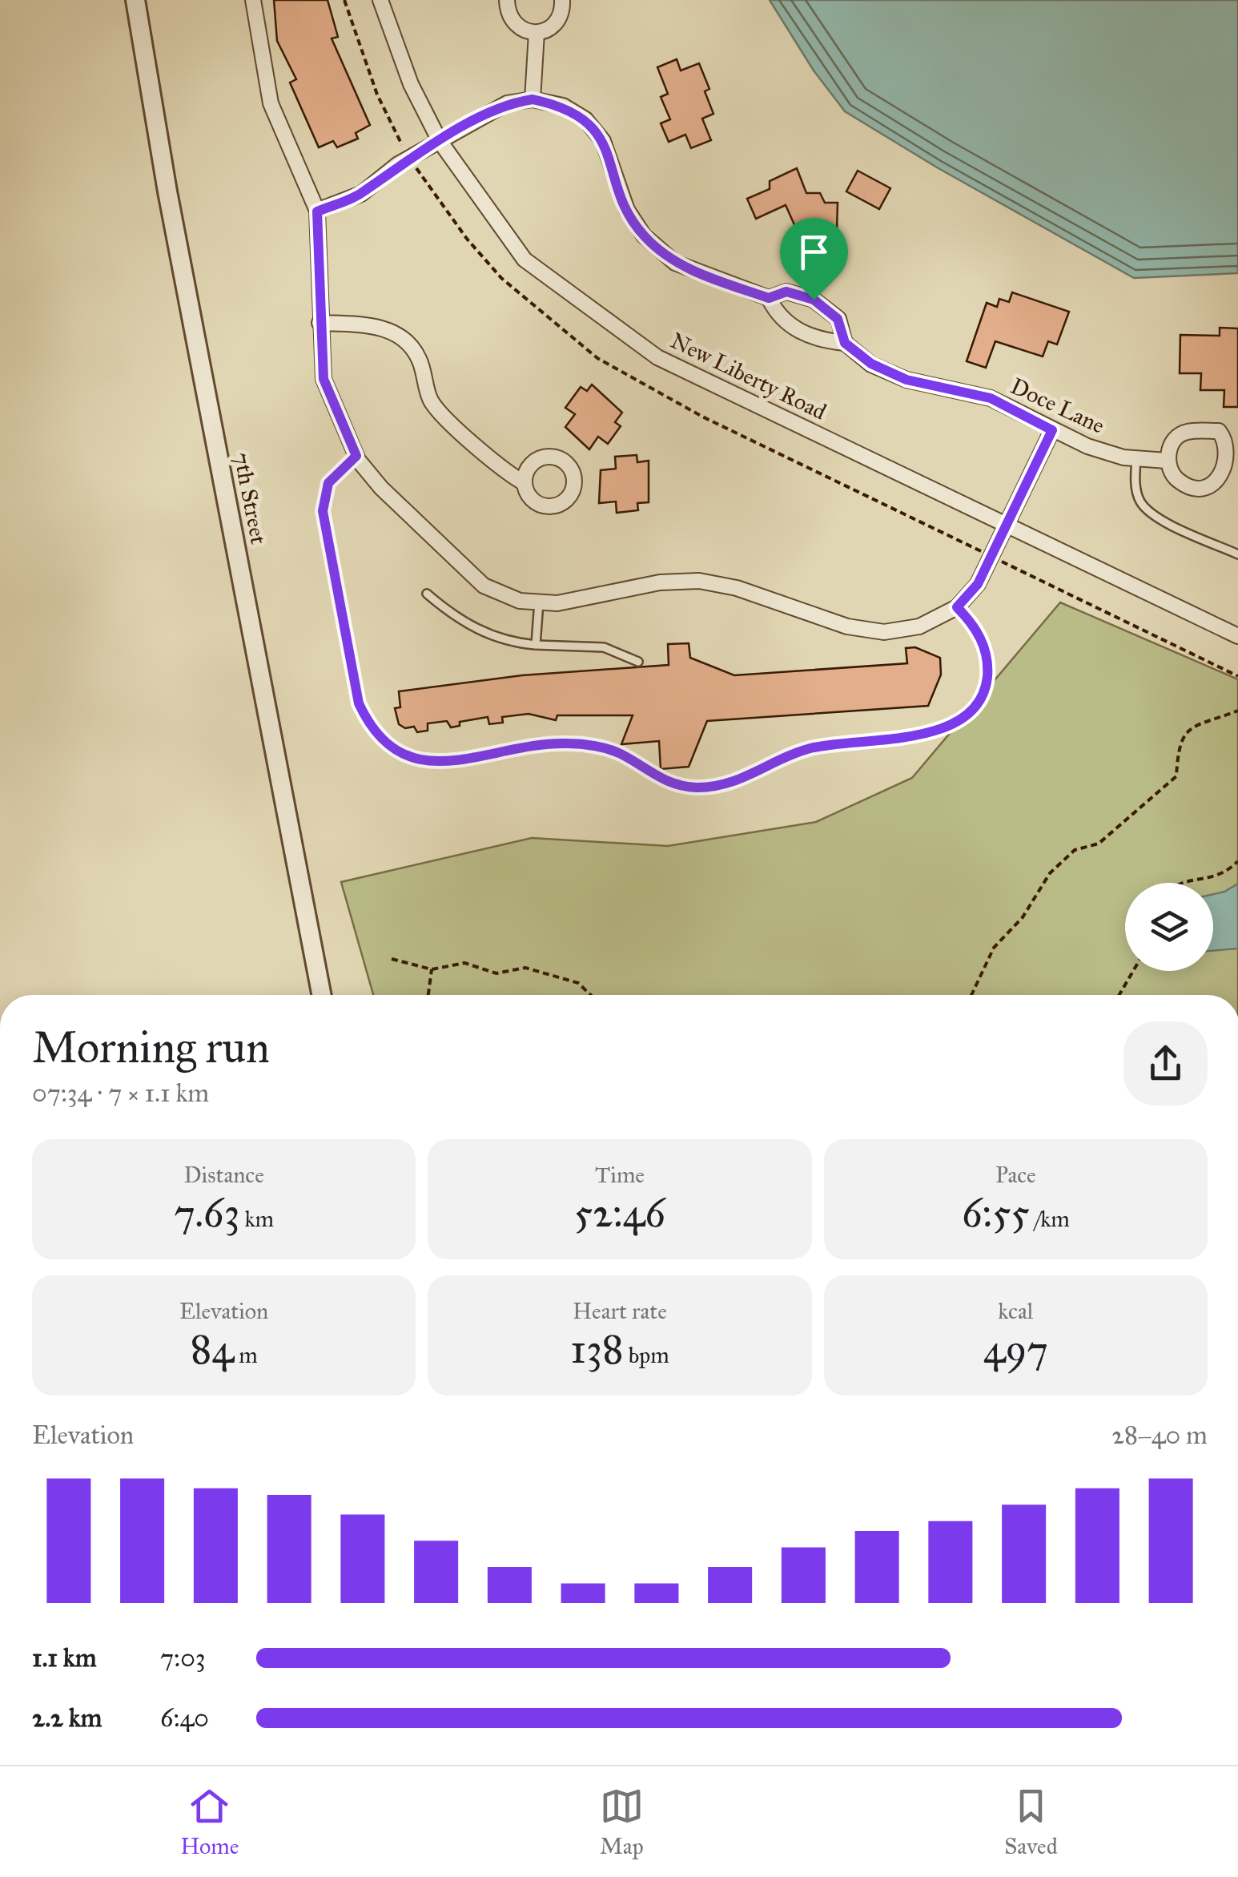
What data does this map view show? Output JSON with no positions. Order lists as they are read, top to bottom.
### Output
{
  "streets": {
    "street": ["New Liberty Road", "Doce Lane", "7th Street"]
  },
  "page": {
    "heading": ["Morning run", "07:34 · 7 × 1.1 km"],
    "stats": [
      ["Distance", "7.63 km"],
      ["Time", "52:46"],
      ["Pace", "6:55 /km"],
      ["Elevation", "84 m"],
      ["Heart rate", "138 bpm"],
      ["kcal", "497"]
    ],
    "chart": ["Elevation", "28–40 m"],
    "list": [
      {
        "name": "1.1 km",
        "note": "7:03"
      },
      {
        "name": "2.2 km",
        "note": "6:40"
      }
    ],
    "tabs": ["Home", "Map", "Saved"]
  }
}
